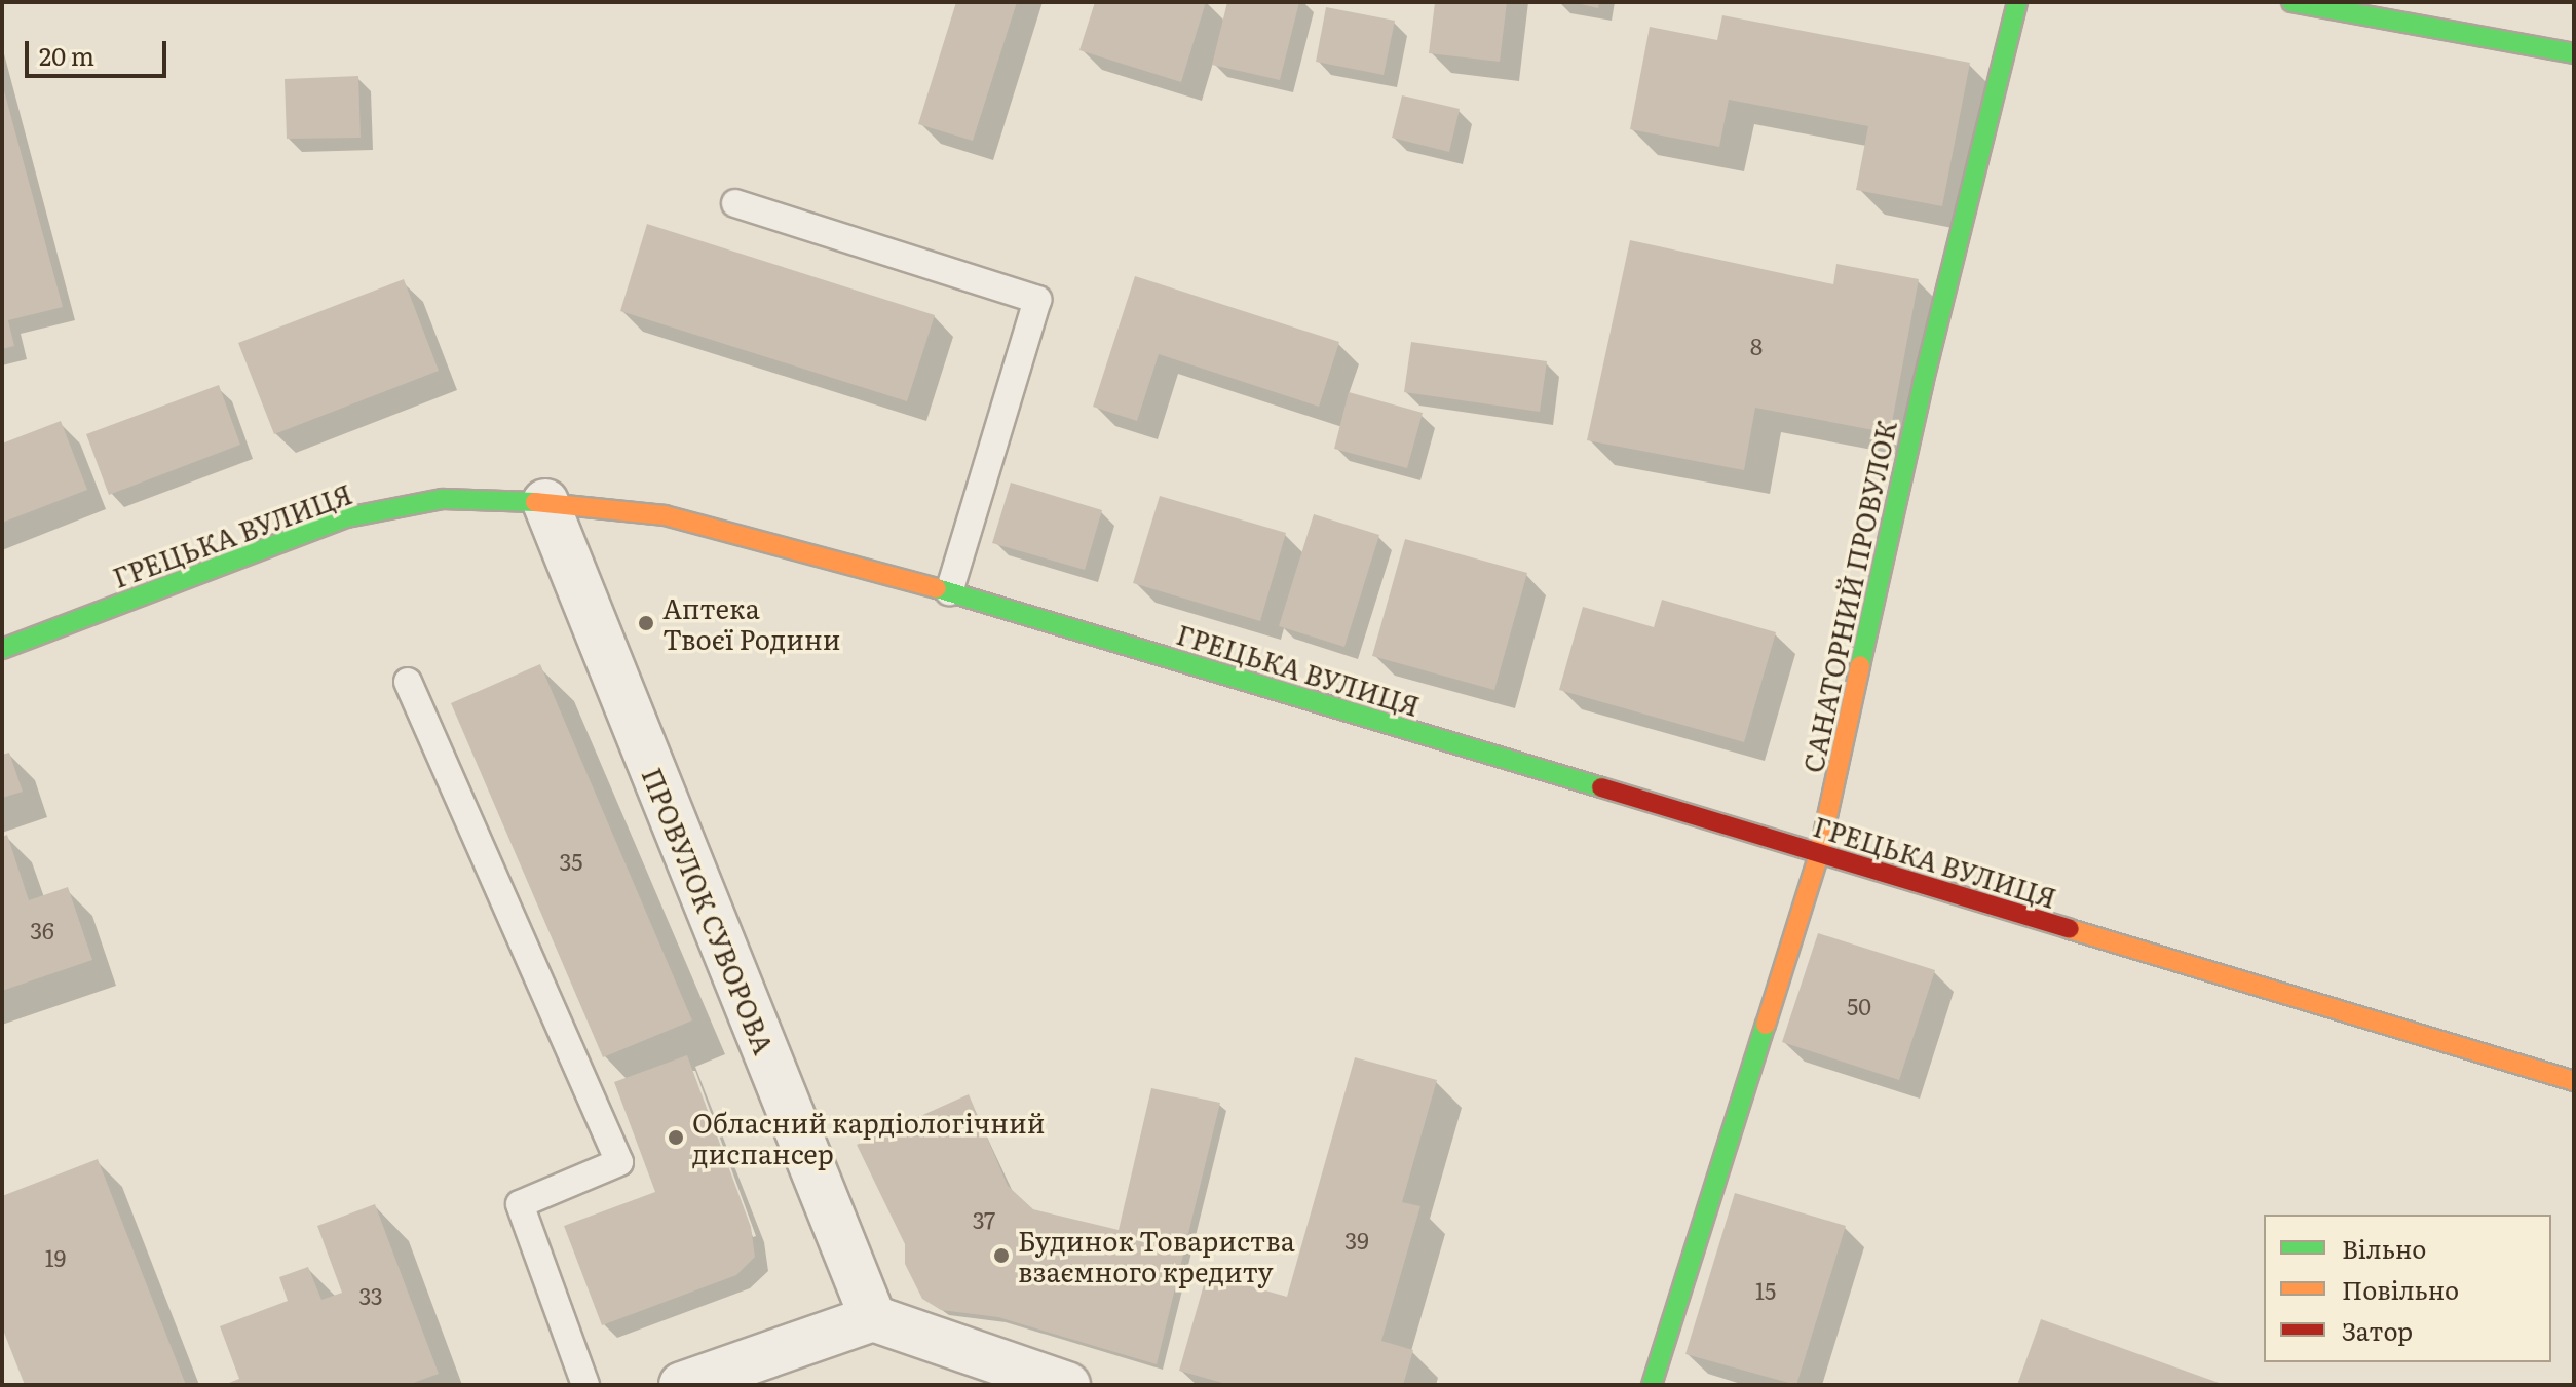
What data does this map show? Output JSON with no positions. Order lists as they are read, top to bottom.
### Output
{
  "streets": {
    "street": ["ГРЕЦЬКА ВУЛИЦЯ", "САНАТОРНИЙ ПРОВУЛОК", "ПРОВУЛОК СУВОРОВА"]
  },
  "crossings": [
    ["ГРЕЦЬКА ВУЛИЦЯ", "САНАТОРНИЙ ПРОВУЛОК"],
    ["ГРЕЦЬКА ВУЛИЦЯ", "ПРОВУЛОК СУВОРОВА"]
  ],
  "places": ["Аптека Твоєї Родини", "Обласний кардіологічний диспансер", "Будинок Товариства взаємного кредиту"],
  "house_numbers": [
    "8",
    "35",
    "36",
    "50",
    "37",
    "39",
    "19",
    "15",
    "33"
  ],
  "legend": ["Вільно", "Повільно", "Затор"],
  "scale_bar": "20 m"
}
